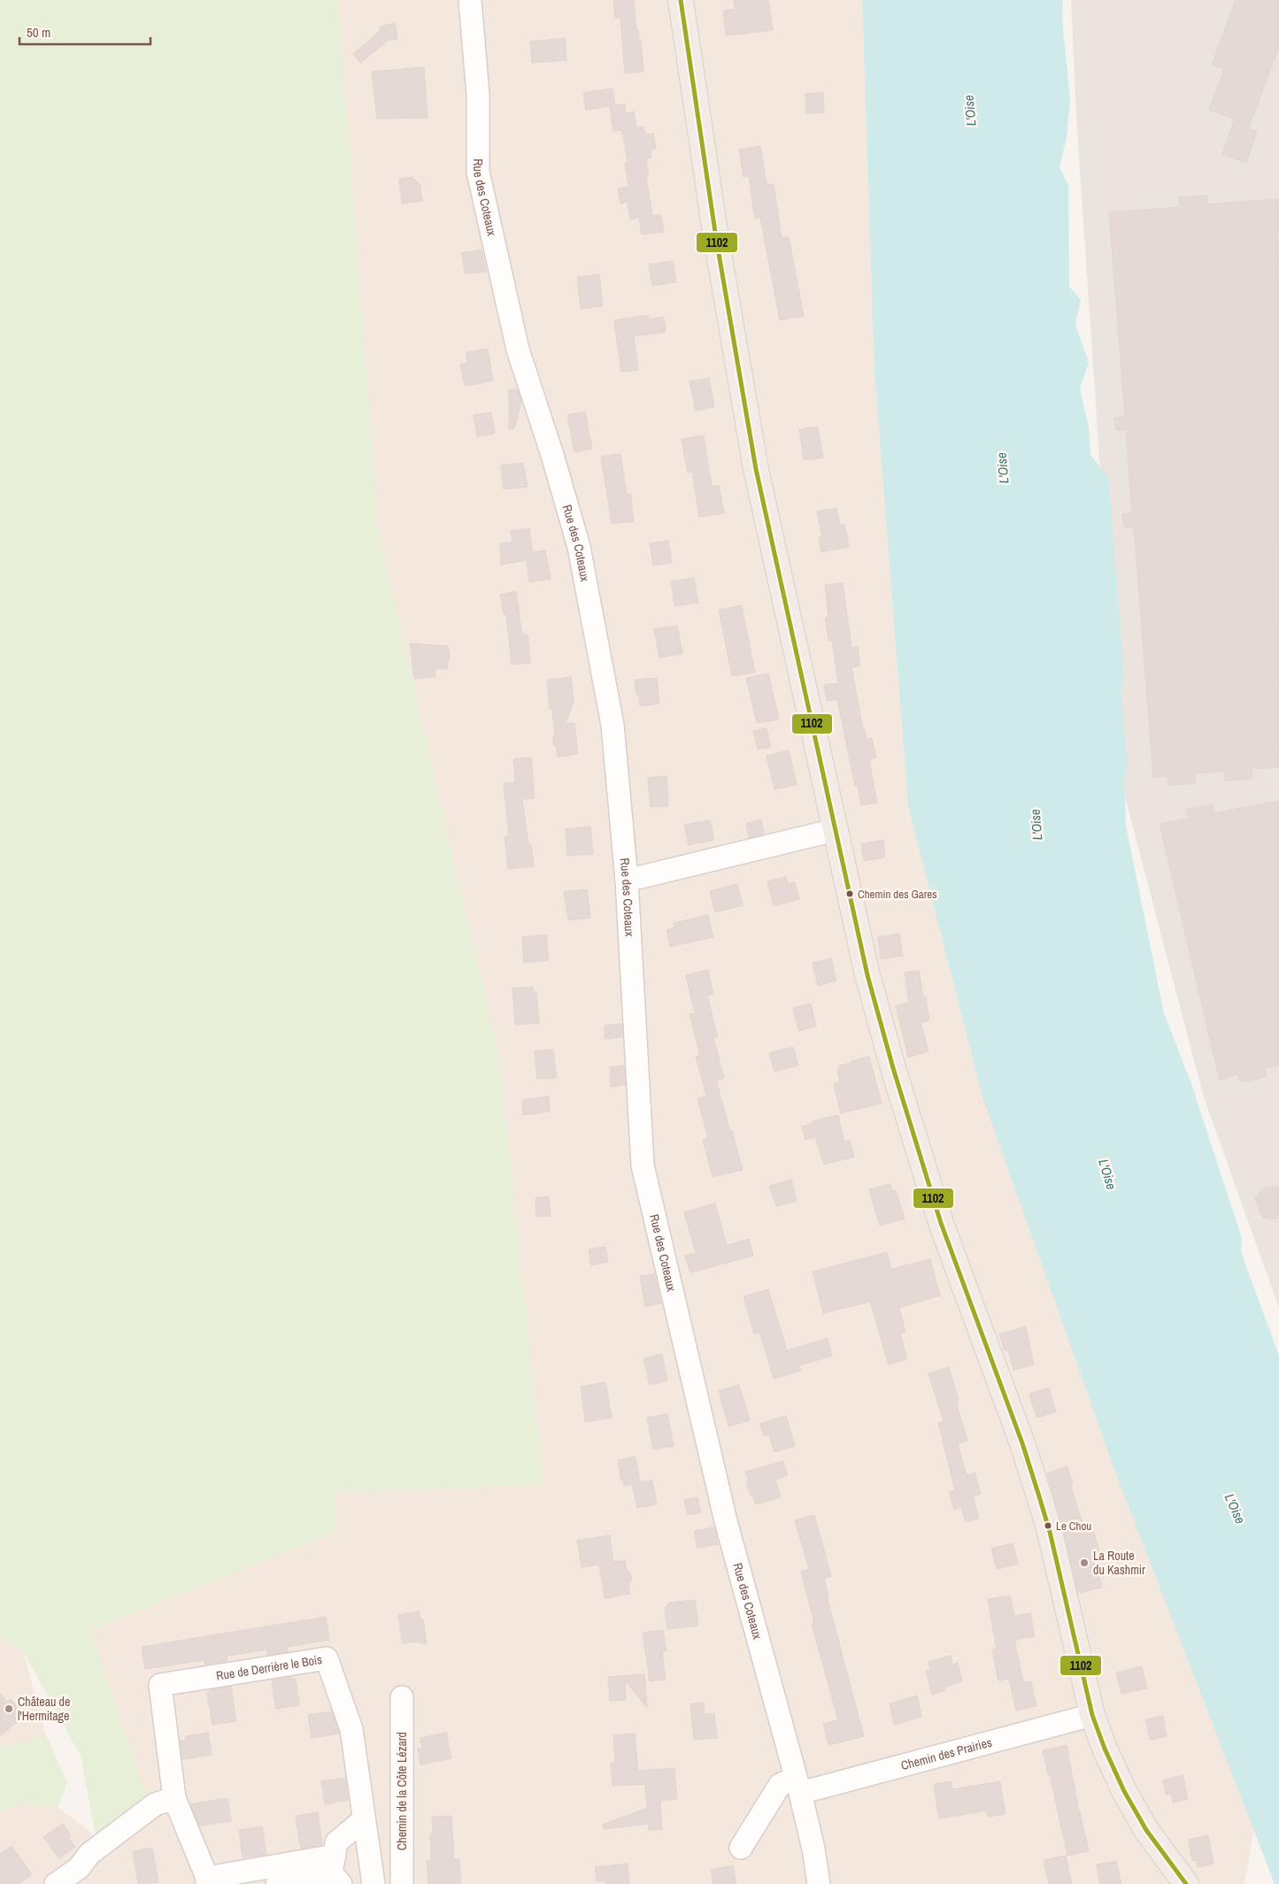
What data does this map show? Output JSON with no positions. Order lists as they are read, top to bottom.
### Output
{
  "streets": {
    "street": [
      "Rue des Coteaux",
      "Rue de Derrière le Bois",
      "Chemin des Prairies",
      "Chemin de la Côte Lézard"
    ]
  },
  "crossings": [
    ["Rue des Coteaux", "Chemin des Prairies"]
  ],
  "water": ["L'Oise"],
  "places": [
    "Chemin des Gares",
    "Le Chou",
    "La Route du Kashmir",
    "Château de l'Hermitage"
  ],
  "lines": ["transit line 1102"],
  "scale_bar": "50 m"
}
